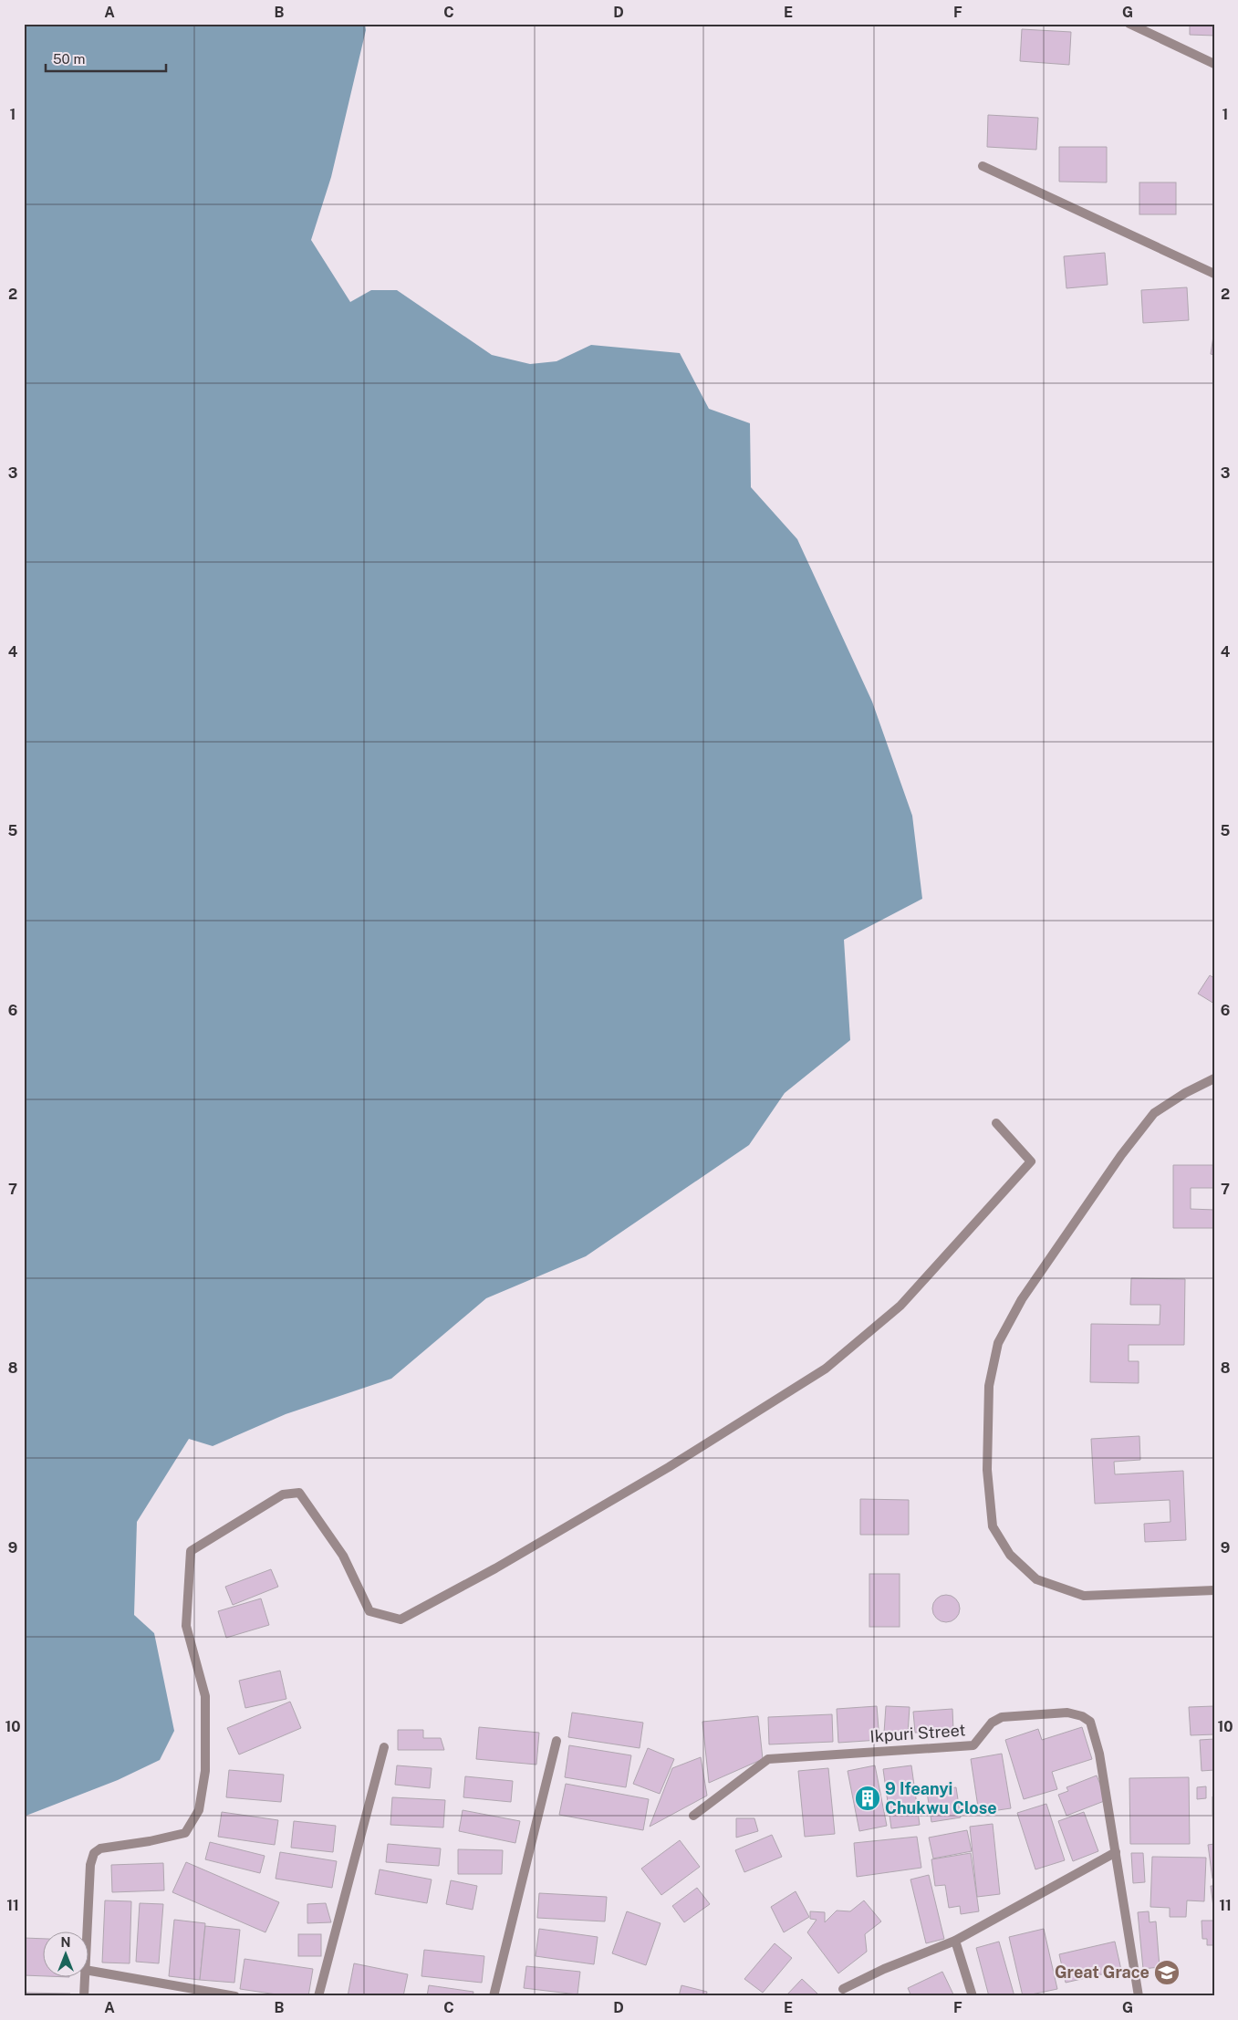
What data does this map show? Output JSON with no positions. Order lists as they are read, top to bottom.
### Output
{
  "streets": {
    "street": ["Ikpuri Street"]
  },
  "places": {
    "building": ["9 Ifeanyi Chukwu Close"],
    "school or university": ["Great Grace"]
  },
  "scale_bar": "50 m",
  "north": "top",
  "grid": {
    "columns": [
      "A",
      "B",
      "C",
      "D",
      "E",
      "F",
      "G"
    ],
    "rows": [
      "1",
      "2",
      "3",
      "4",
      "5",
      "6",
      "7",
      "8",
      "9",
      "10",
      "11"
    ]
  }
}
